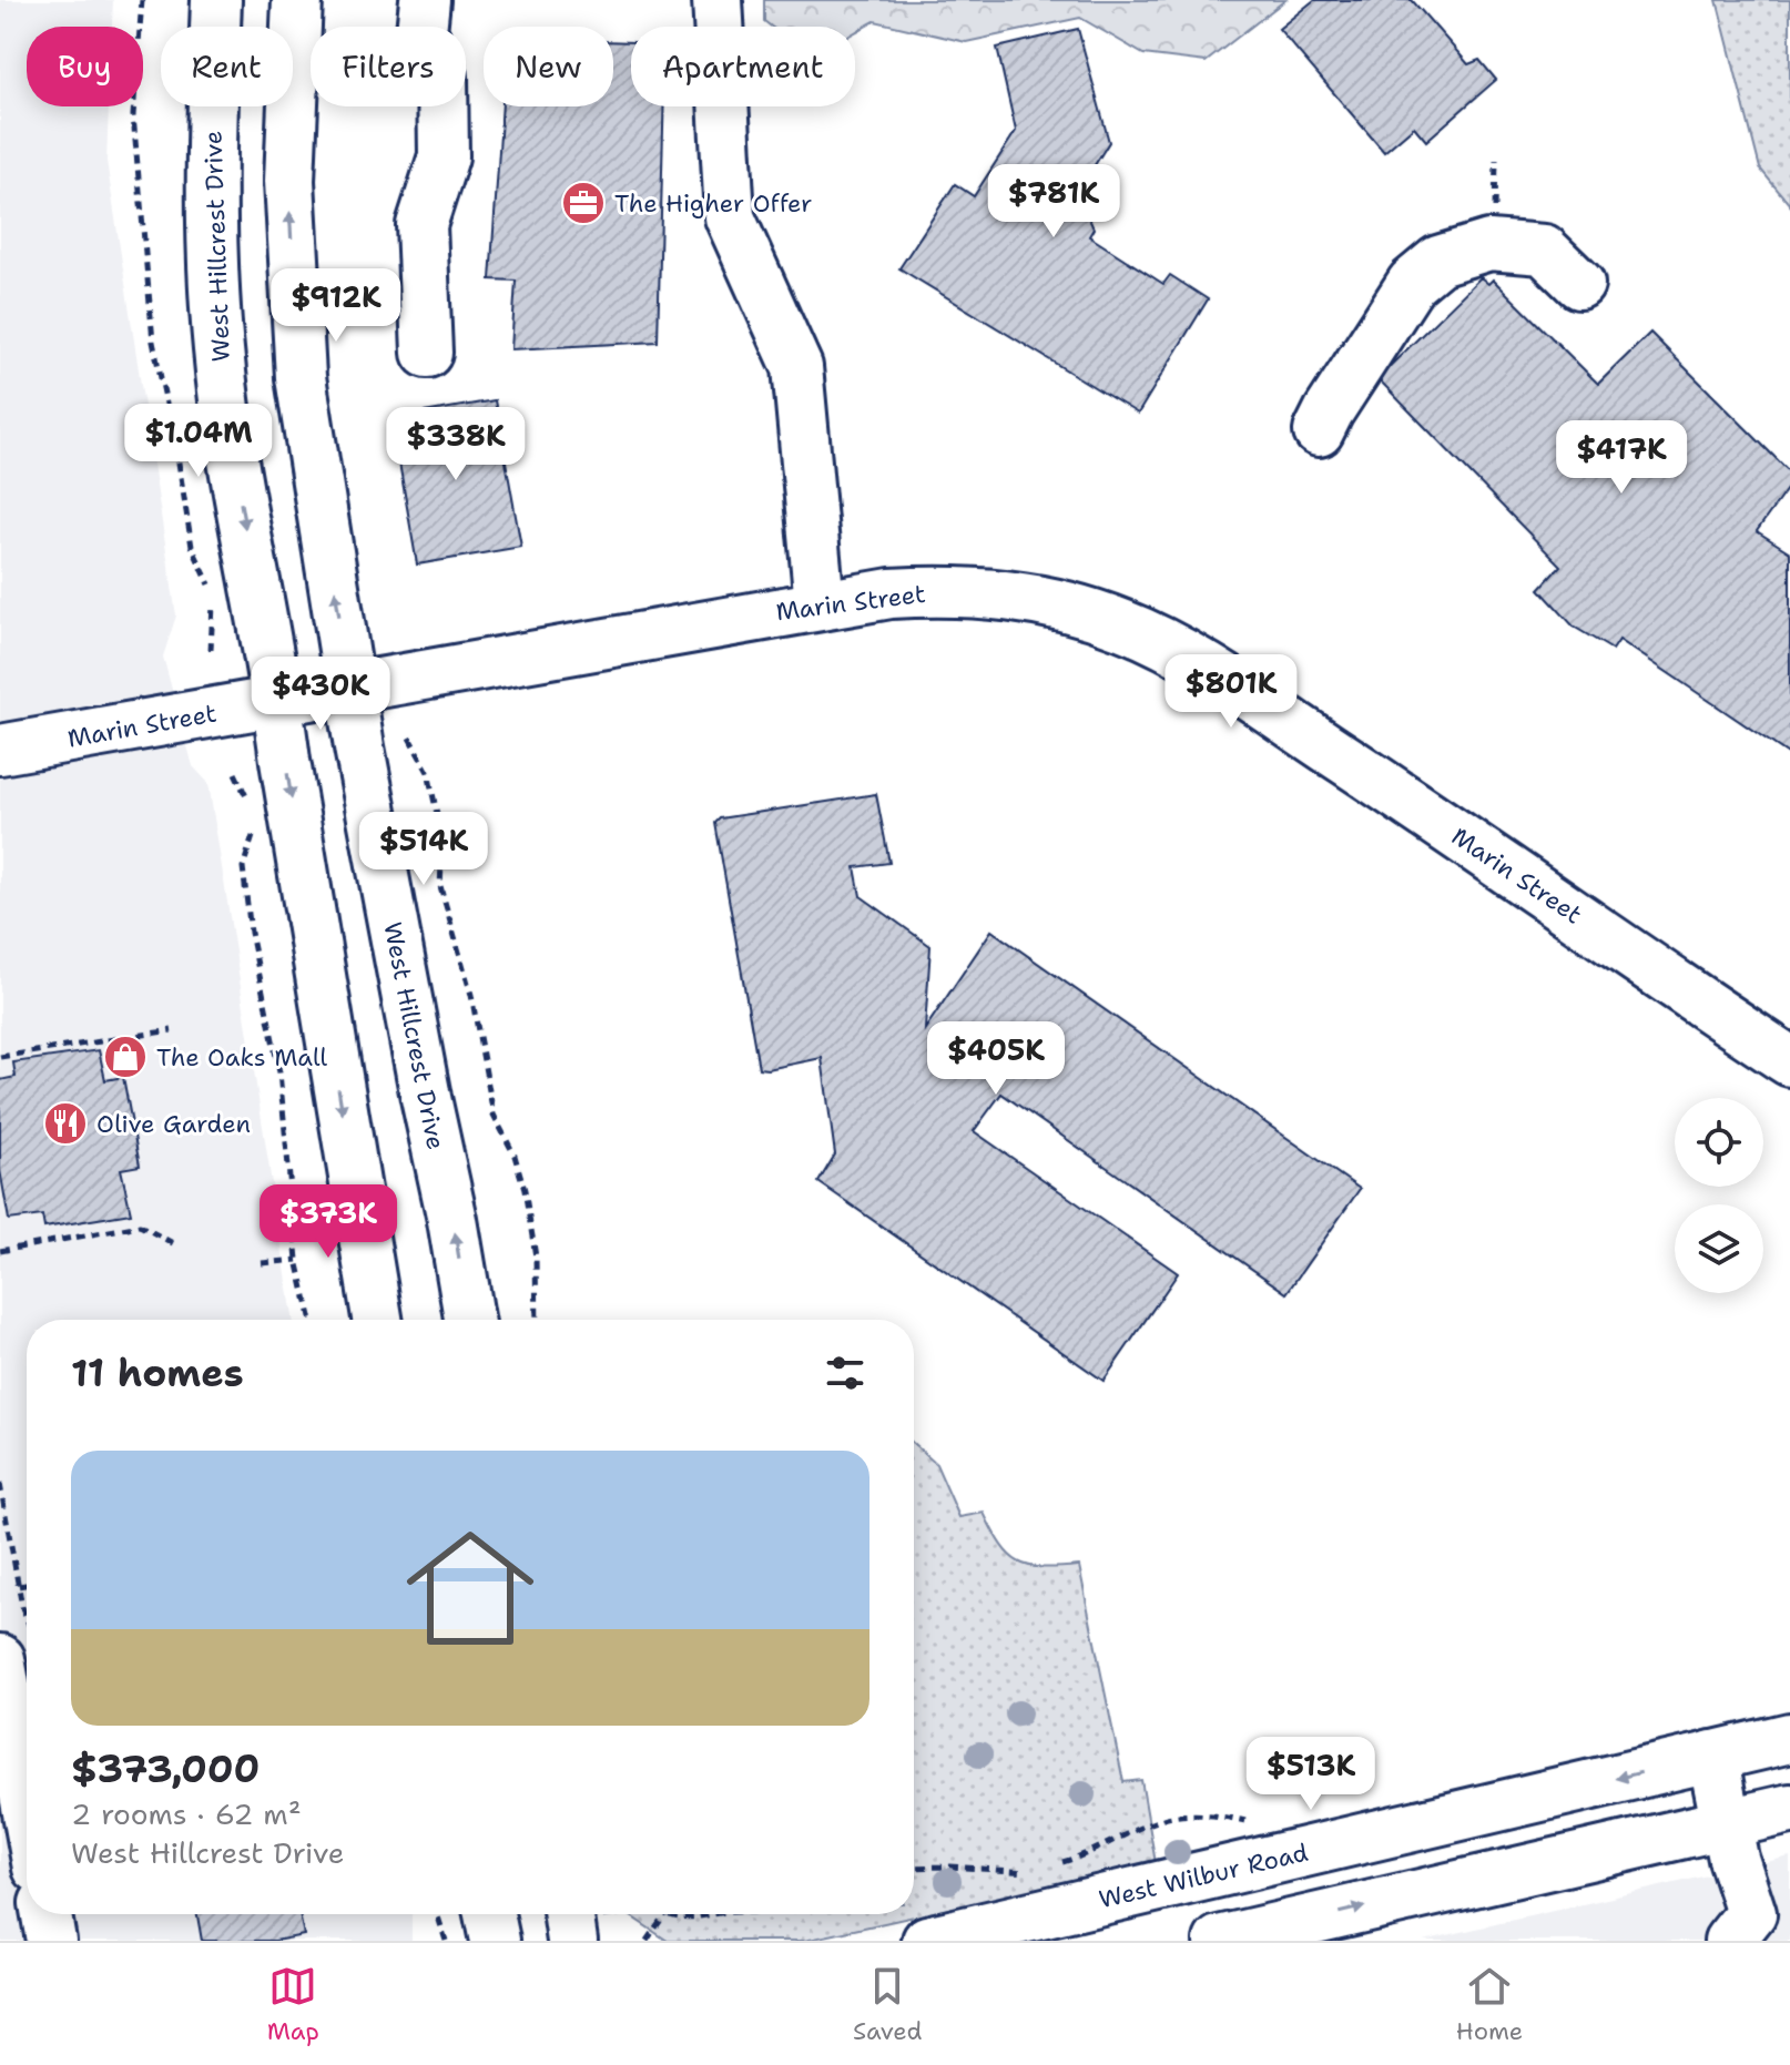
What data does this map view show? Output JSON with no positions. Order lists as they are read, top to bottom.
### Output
{
  "streets": {
    "street": ["West Hillcrest Drive", "Marin Street", "West Wilbur Road"]
  },
  "crossings": [
    ["West Hillcrest Drive", "Marin Street"]
  ],
  "places": {
    "office": ["The Higher Offer"],
    "shop": ["The Oaks Mall"],
    "restaurant": ["Olive Garden"]
  },
  "page": {
    "chip": [
      "Buy",
      "Rent",
      "Filters",
      "New",
      "Apartment"
    ],
    "price": [
      "$781K",
      "$912K",
      "$1.04M",
      "$338K",
      "$417K",
      "$801K",
      "$430K",
      "$514K",
      "$405K",
      "$373K",
      "$513K"
    ],
    "heading": "11 homes",
    "list": [
      {
        "name": "$373,000",
        "note": "2 rooms · 62 m² · West Hillcrest Drive"
      }
    ],
    "tabs": ["Map", "Saved", "Home"]
  }
}
